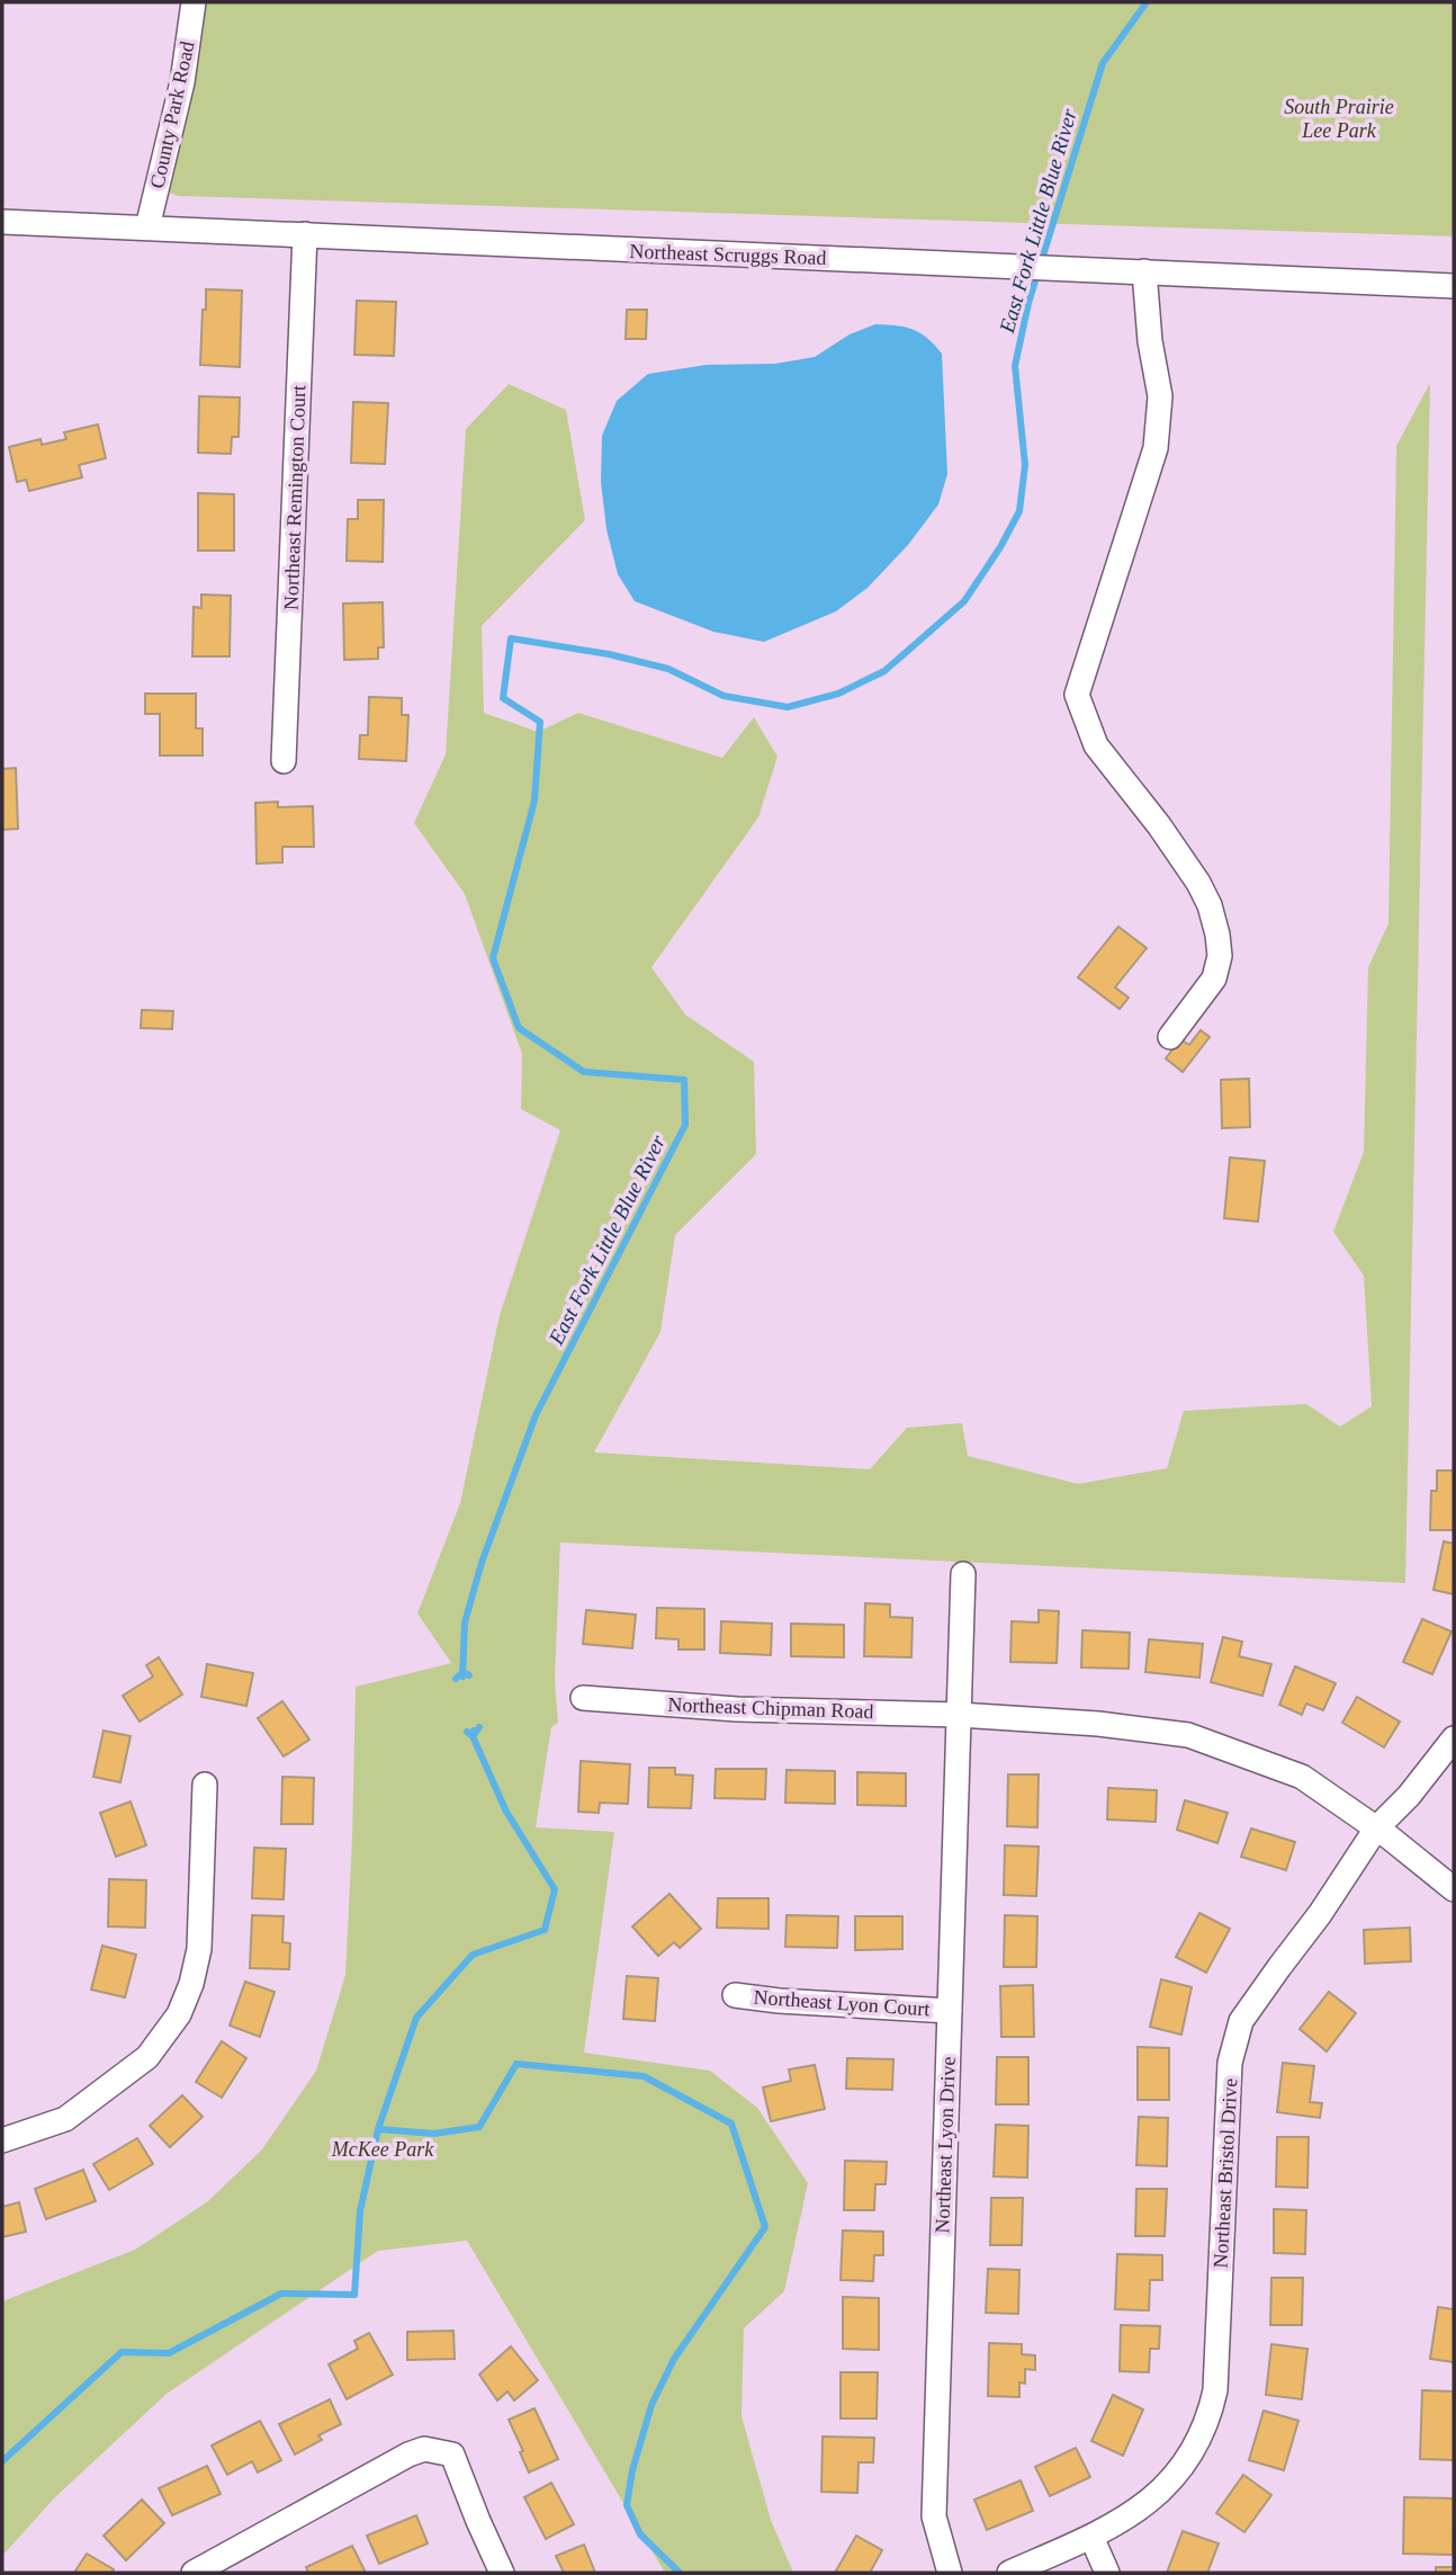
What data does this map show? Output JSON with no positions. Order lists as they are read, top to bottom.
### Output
{
  "streets": {
    "street": [
      "County Park Road",
      "Northeast Scruggs Road",
      "Northeast Remington Court",
      "Northeast Chipman Road",
      "Northeast Lyon Court",
      "Northeast Lyon Drive",
      "Northeast Bristol Drive"
    ]
  },
  "crossings": [
    ["County Park Road", "Northeast Scruggs Road"],
    ["Northeast Scruggs Road", "Northeast Remington Court"],
    ["Northeast Chipman Road", "Northeast Lyon Drive"],
    ["Northeast Chipman Road", "Northeast Bristol Drive"],
    ["Northeast Lyon Court", "Northeast Lyon Drive"]
  ],
  "water": ["East Fork Little Blue River"],
  "parks": ["South Prairie Lee Park", "McKee Park"]
}
